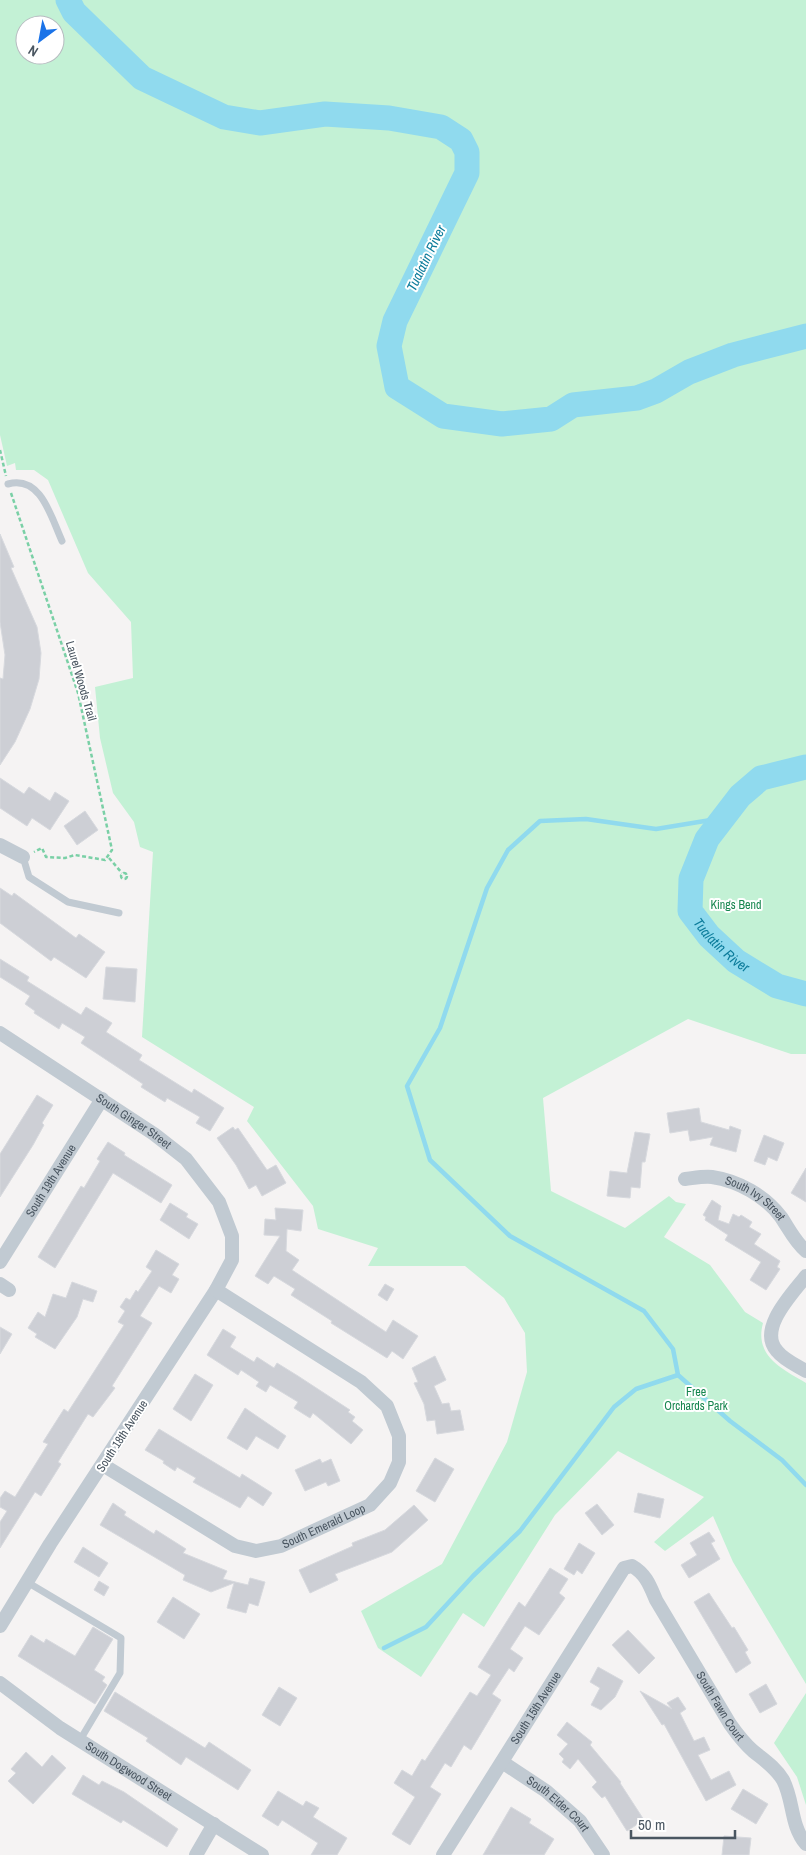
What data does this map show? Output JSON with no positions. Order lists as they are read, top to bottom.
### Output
{
  "streets": {
    "street": [
      "South Ginger Street",
      "South 19th Avenue",
      "South Ivy Street",
      "South 18th Avenue",
      "South Emerald Loop",
      "South Fawn Court",
      "South 15th Avenue",
      "South Dogwood Street",
      "South Elder Court"
    ],
    "path": ["Laurel Woods Trail"]
  },
  "crossings": [
    ["South Ginger Street", "South 19th Avenue"],
    ["South Ginger Street", "South 18th Avenue"],
    ["South 18th Avenue", "South Emerald Loop"],
    ["South Fawn Court", "South 15th Avenue"],
    ["South 15th Avenue", "South Elder Court"]
  ],
  "water": ["Tualatin River"],
  "parks": ["Kings Bend", "Free Orchards Park"],
  "scale_bar": "50 m",
  "north": "bottom left"
}
